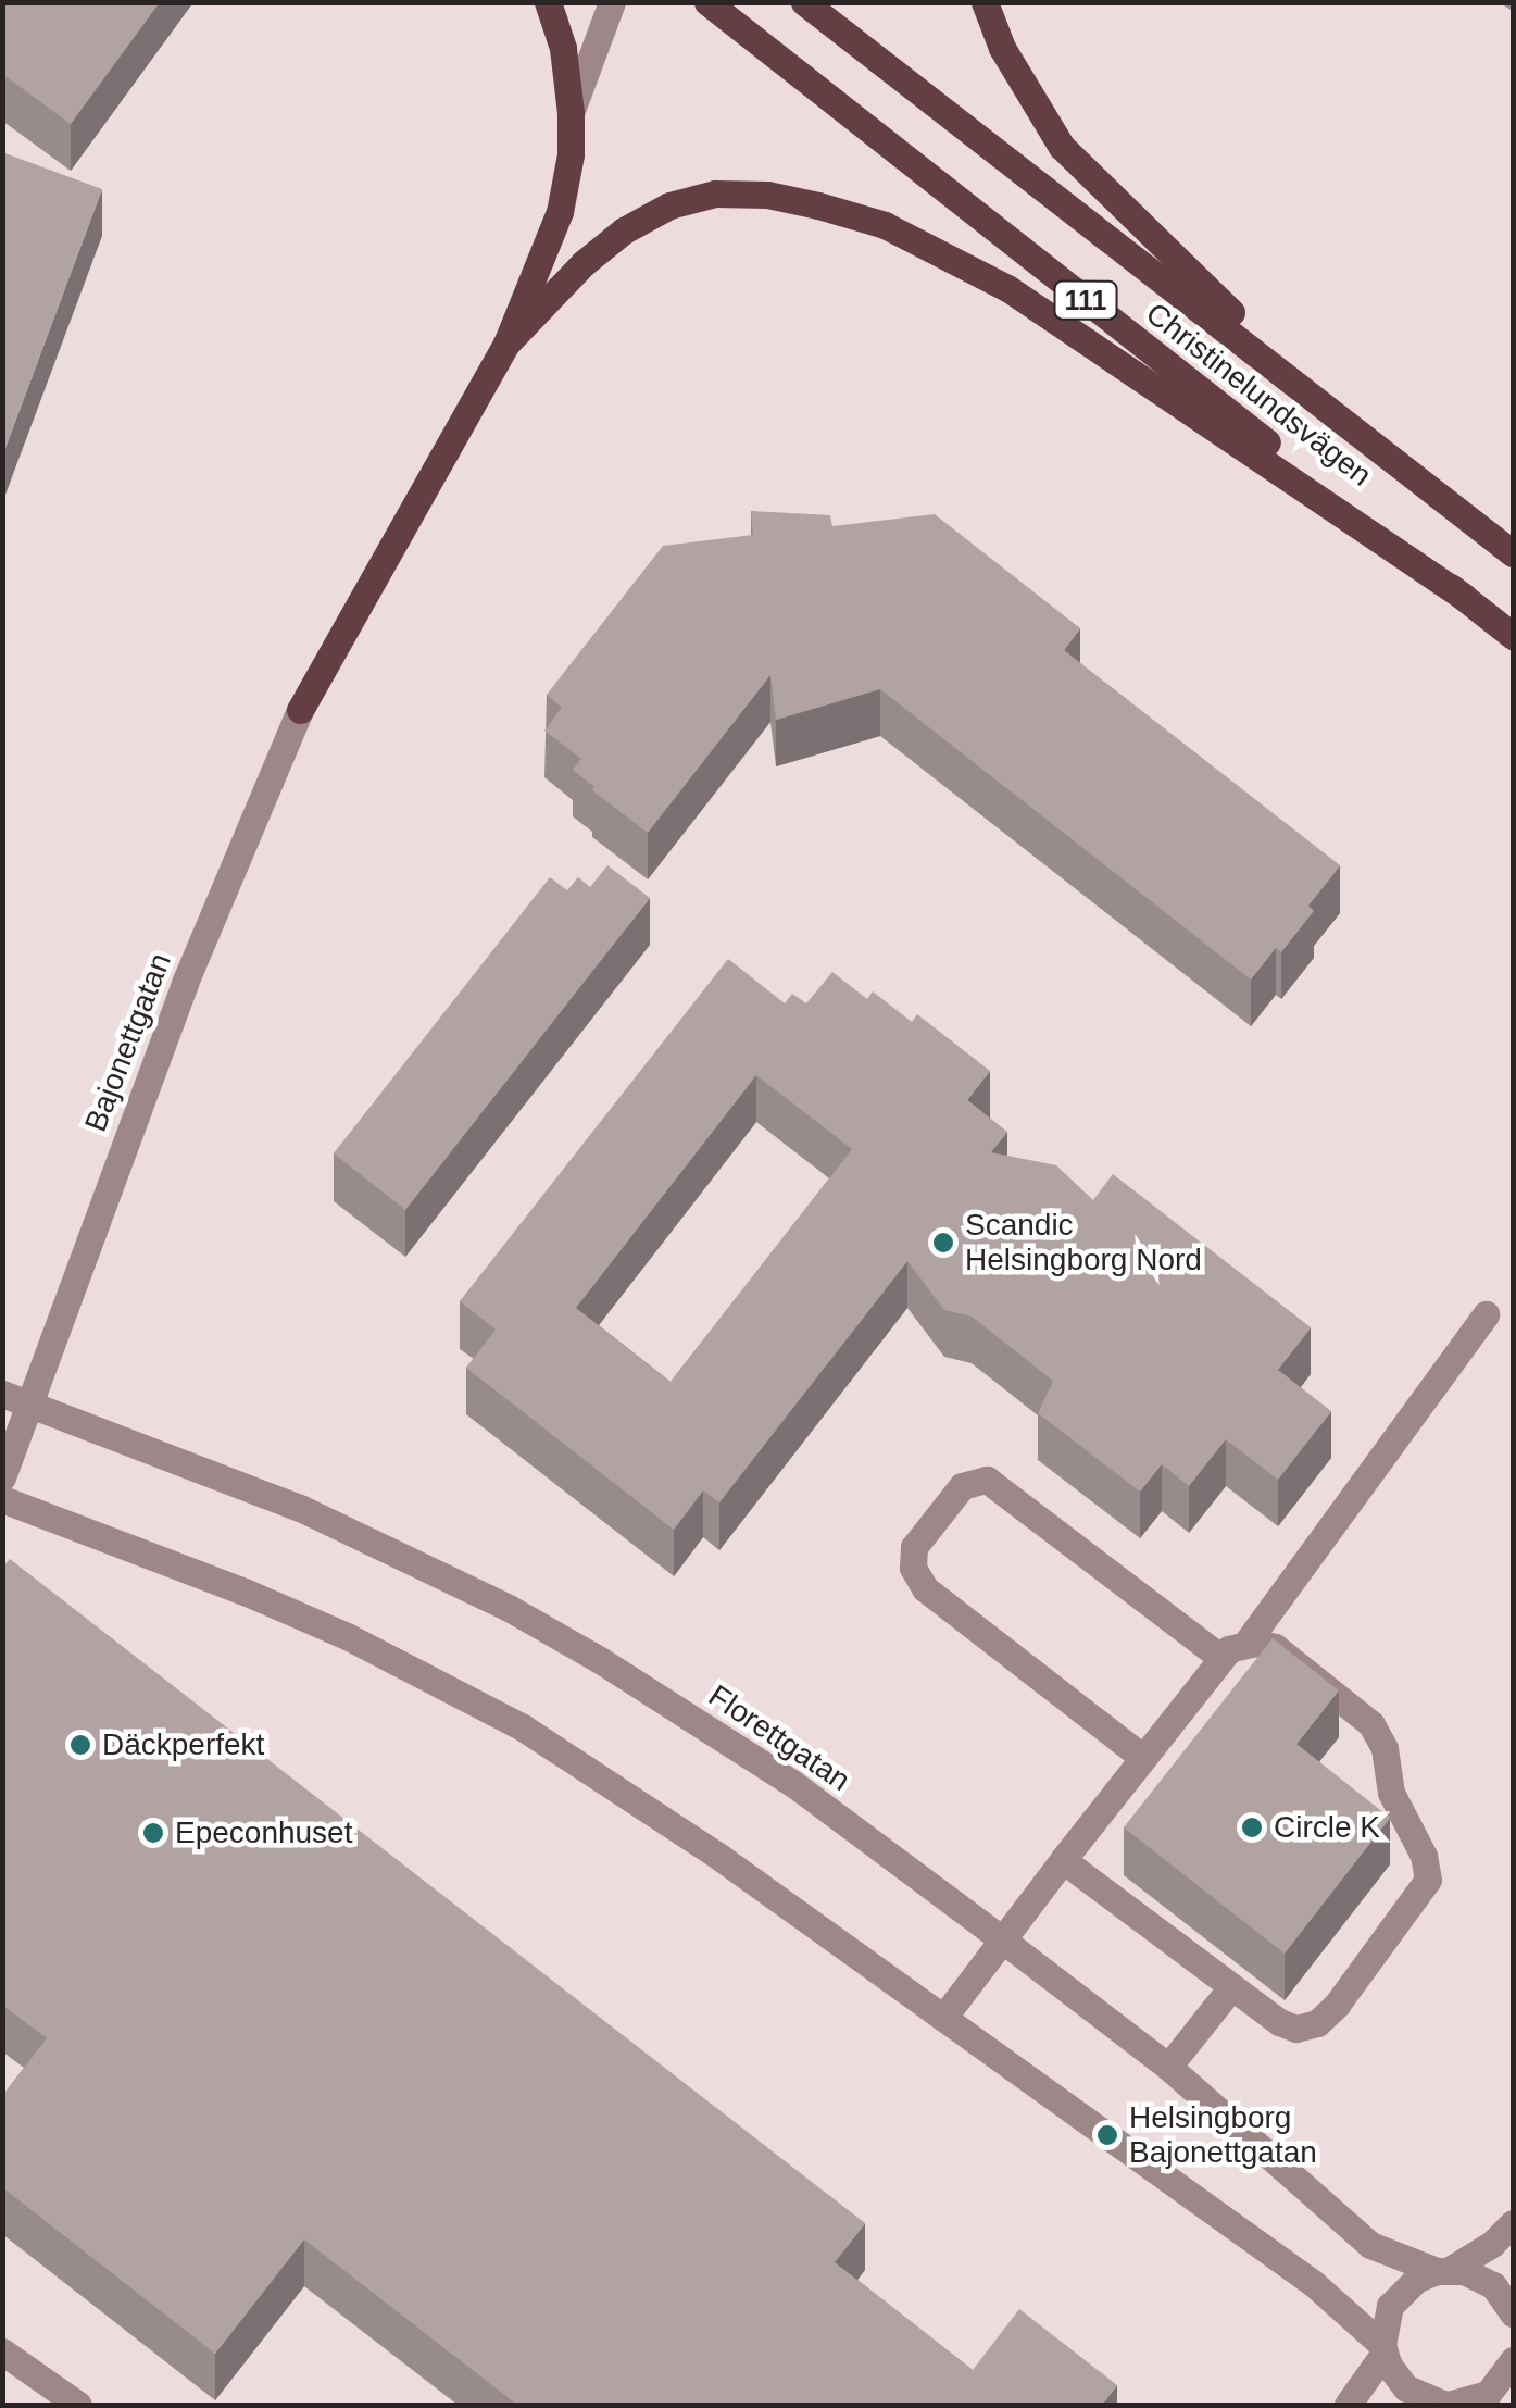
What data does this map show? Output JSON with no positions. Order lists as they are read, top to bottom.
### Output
{
  "streets": {
    "main road": ["111", "Christinelundsvägen"],
    "street": ["Bajonettgatan", "Florettgatan"]
  },
  "crossings": [
    ["Bajonettgatan", "Florettgatan"]
  ],
  "places": [
    "Scandic Helsingborg Nord",
    "Däckperfekt",
    "Circle K",
    "Epeconhuset",
    "Helsingborg Bajonettgatan"
  ]
}
